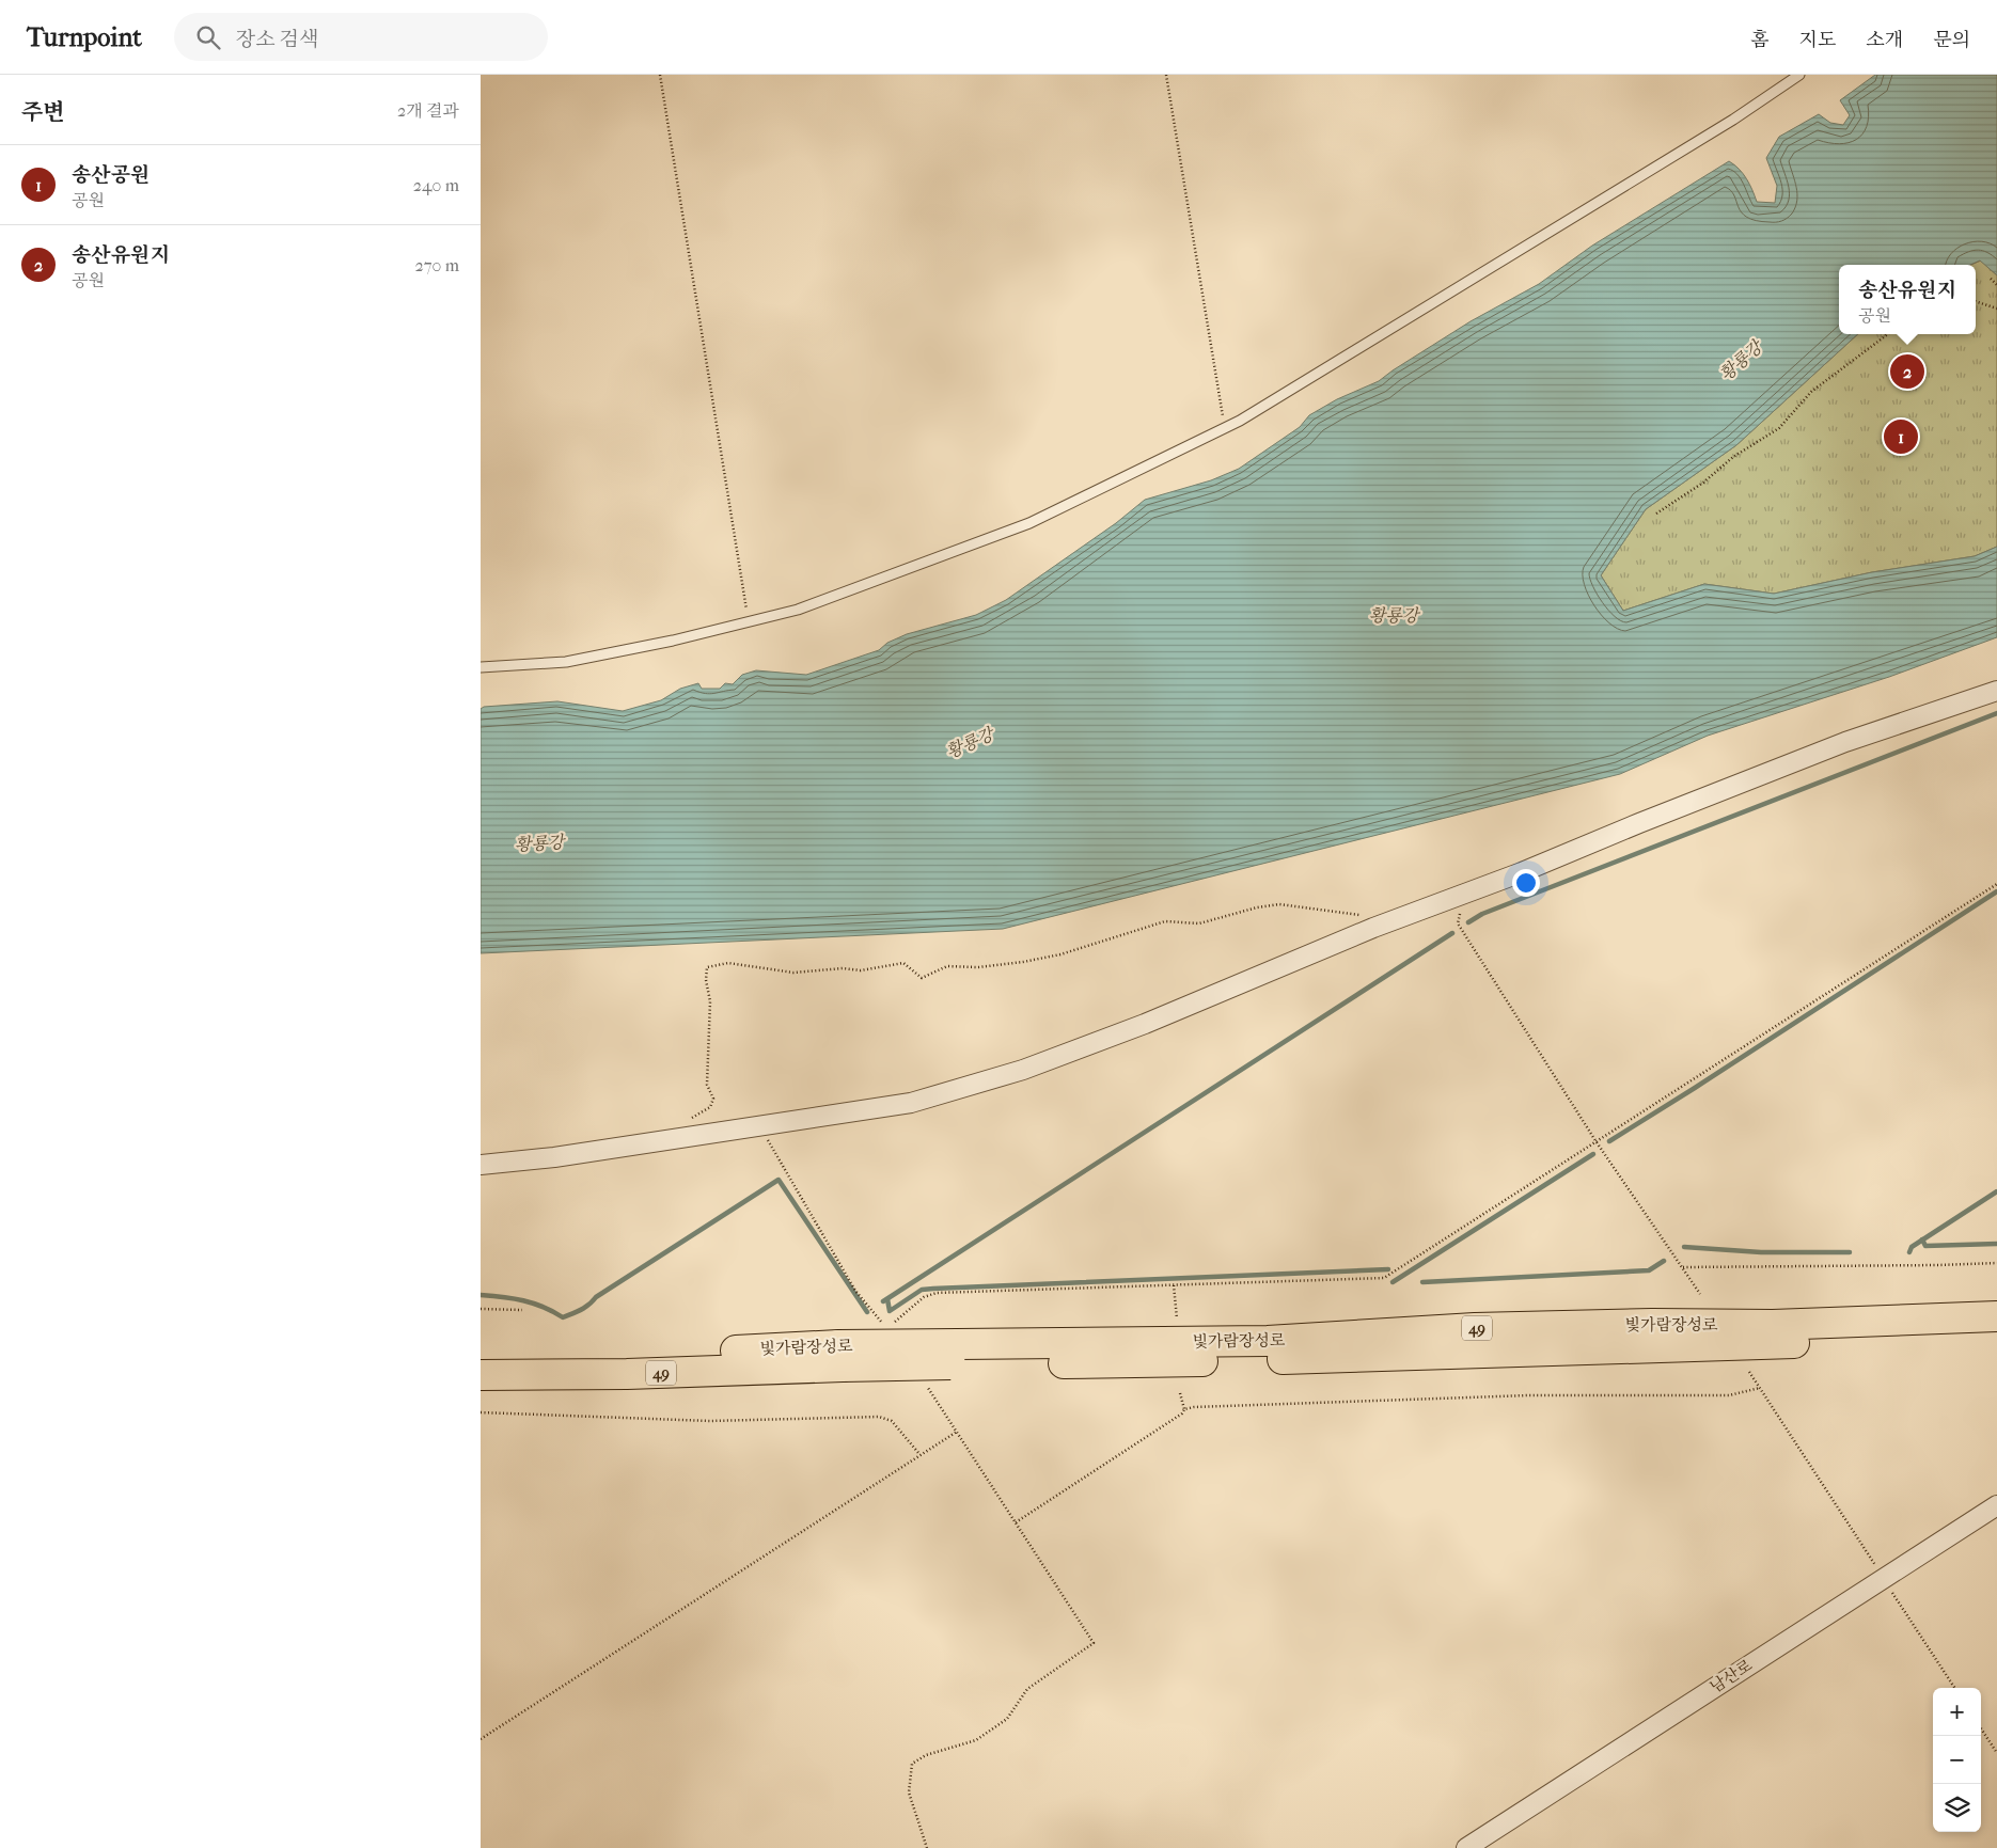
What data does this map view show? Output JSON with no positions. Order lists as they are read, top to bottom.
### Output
{
  "streets": {
    "highway": ["빛가람장성로", "49"],
    "street": ["남산로"]
  },
  "water": ["황룡강"],
  "page": {
    "header": "Turnpoint",
    "search": "장소 검색",
    "nav": [
      "홈",
      "지도",
      "소개",
      "문의"
    ],
    "heading": ["주변", "2개 결과"],
    "list": [
      {
        "mark": "1",
        "name": "송산공원",
        "note": "공원",
        "value": "240 m"
      },
      {
        "mark": "2",
        "name": "송산유원지",
        "note": "공원",
        "value": "270 m"
      }
    ],
    "popup": ["송산유원지", "공원"],
    "pins": ["2", "1"],
    "map_buttons": ["+", "−"]
  }
}
